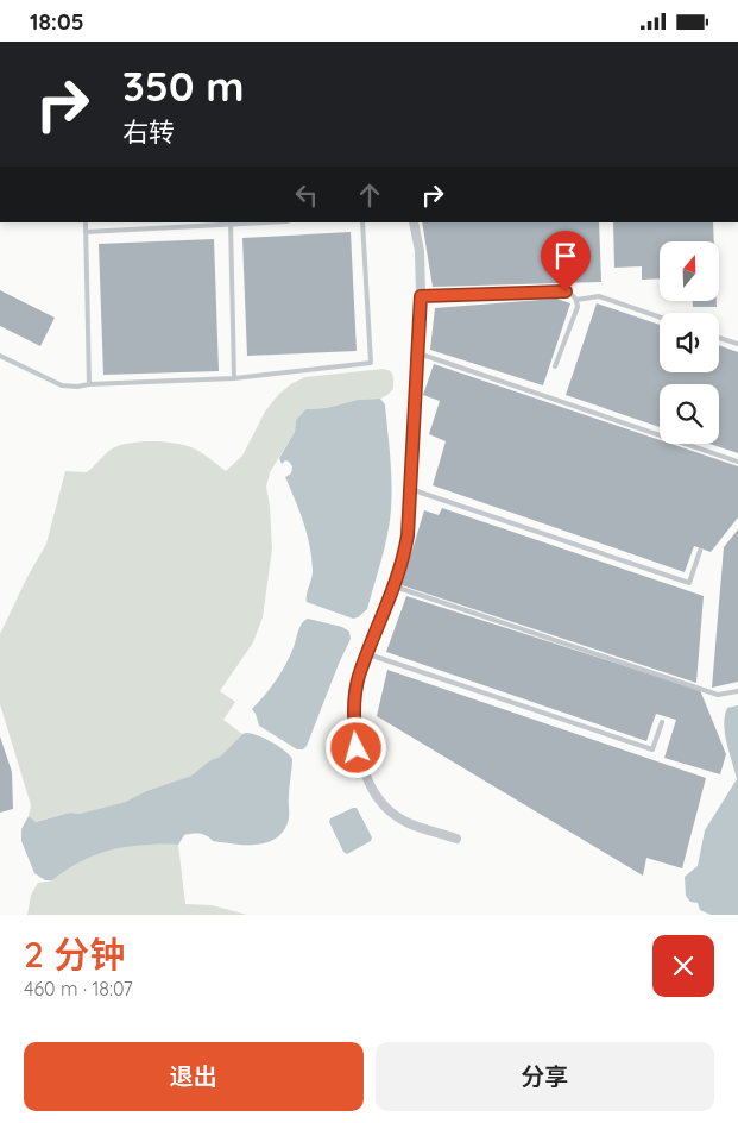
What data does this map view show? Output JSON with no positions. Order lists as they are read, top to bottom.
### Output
{
  "north": "top",
  "page": {
    "status": "18:05",
    "turn": ["350 m", "右转"],
    "heading": ["2 分钟", "460 m · 18:07"],
    "buttons": ["退出", "分享"]
  }
}
